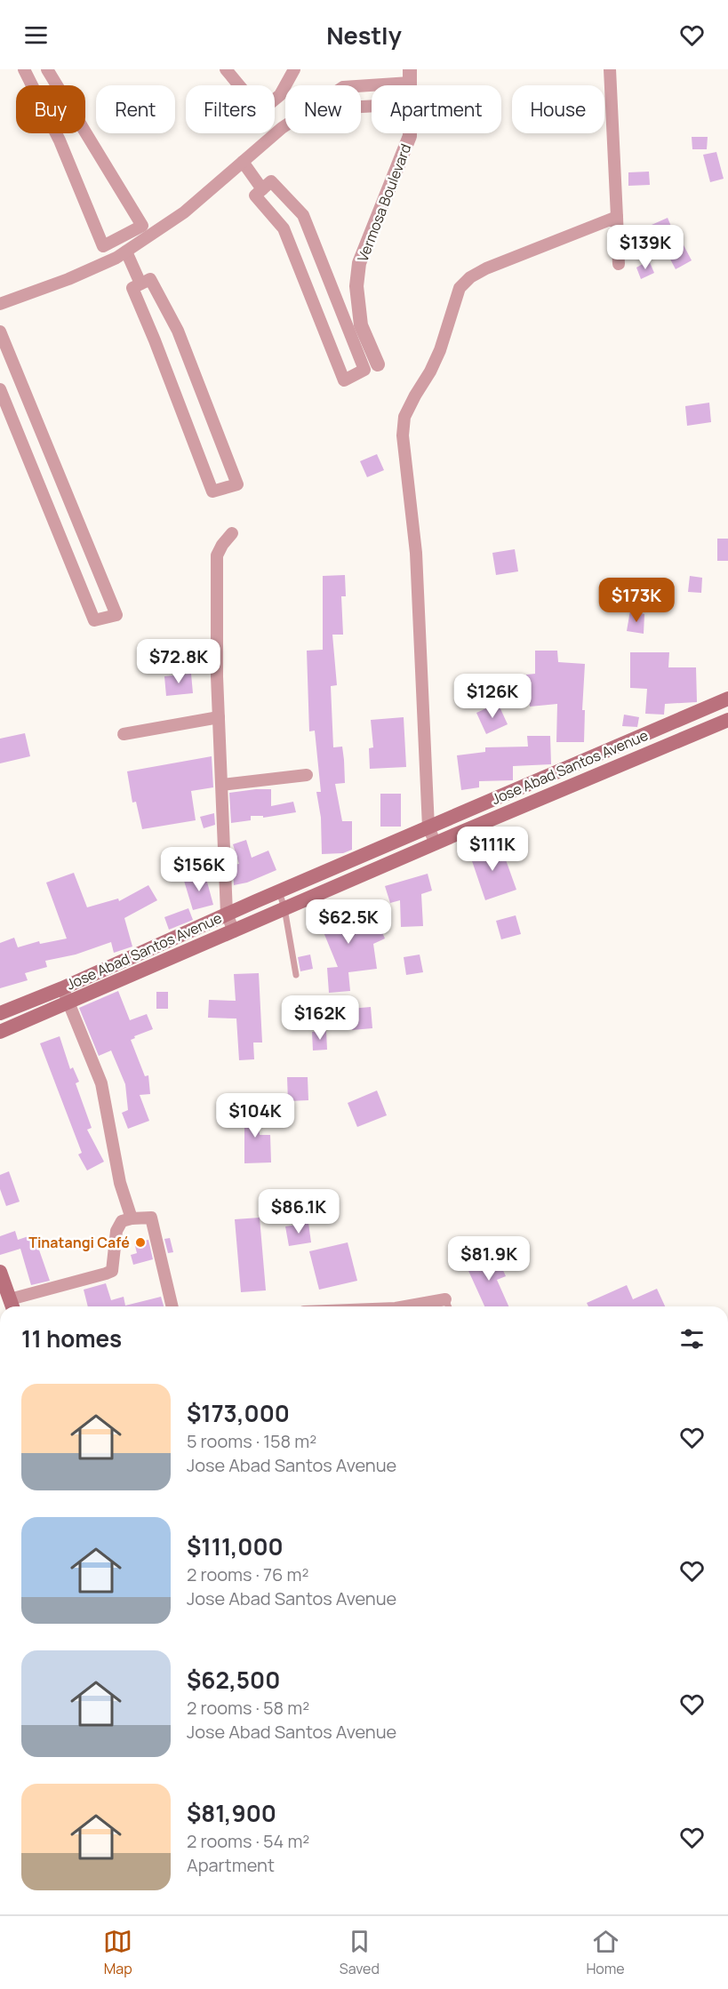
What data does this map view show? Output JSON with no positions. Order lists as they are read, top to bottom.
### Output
{
  "streets": {
    "main road": ["Jose Abad Santos Avenue"],
    "street": ["Vermosa Boulevard"]
  },
  "places": ["Tinatangi Café"],
  "page": {
    "header": "Nestly",
    "chip": [
      "Buy",
      "Rent",
      "Filters",
      "New",
      "Apartment",
      "House"
    ],
    "price": [
      "$139K",
      "$173K",
      "$72.8K",
      "$126K",
      "$111K",
      "$156K",
      "$62.5K",
      "$162K",
      "$104K",
      "$86.1K",
      "$81.9K"
    ],
    "heading": "11 homes",
    "list": [
      {
        "name": "$173,000",
        "note": "5 rooms · 158 m² · Jose Abad Santos Avenue"
      },
      {
        "name": "$111,000",
        "note": "2 rooms · 76 m² · Jose Abad Santos Avenue"
      },
      {
        "name": "$62,500",
        "note": "2 rooms · 58 m² · Jose Abad Santos Avenue"
      },
      {
        "name": "$81,900",
        "note": "2 rooms · 54 m² · Apartment"
      }
    ],
    "tabs": ["Map", "Saved", "Home"]
  }
}
